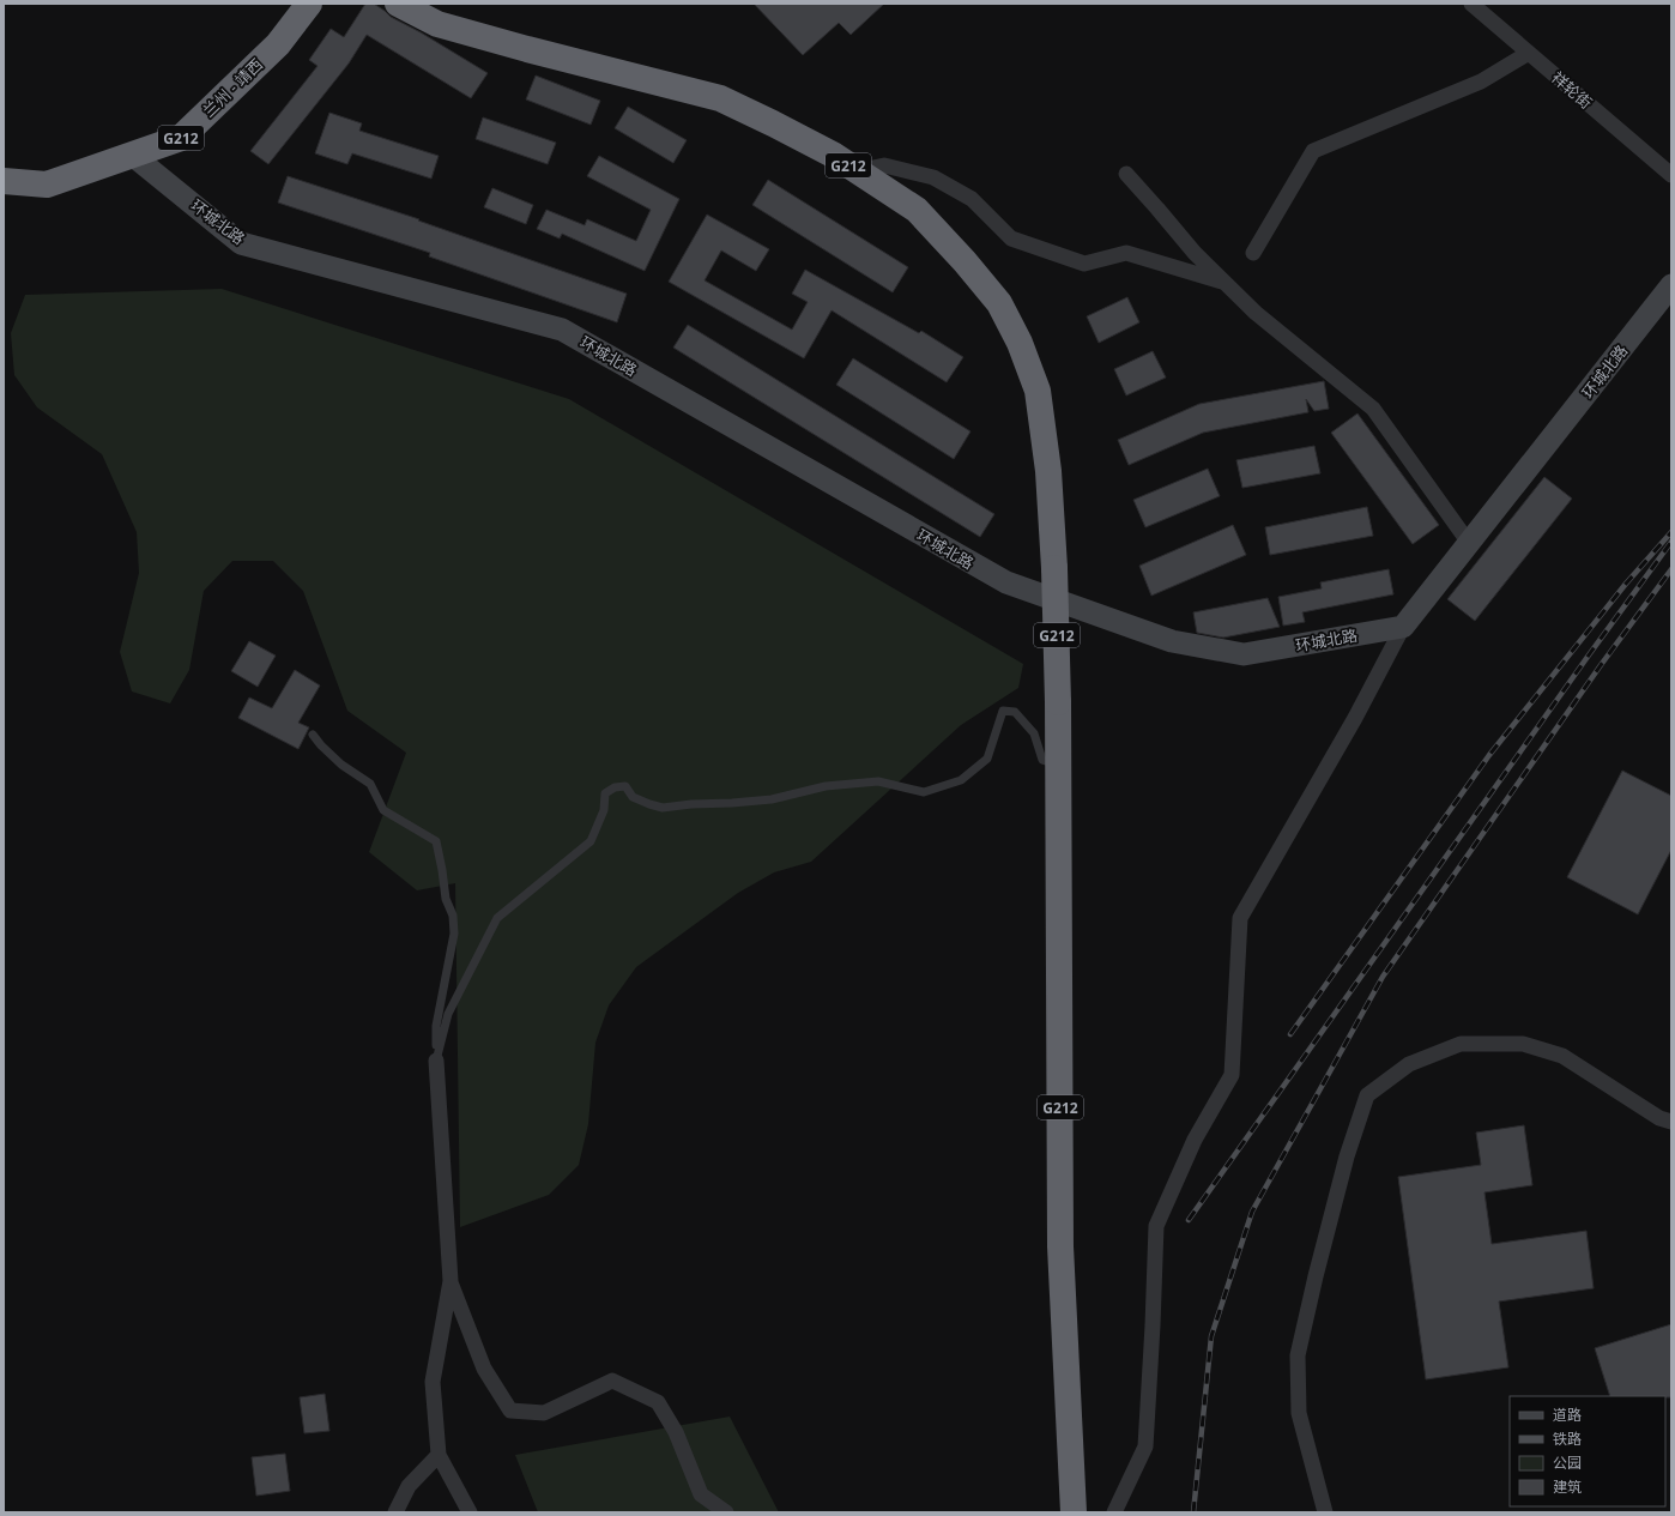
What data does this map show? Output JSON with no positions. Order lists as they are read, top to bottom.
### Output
{
  "streets": {
    "highway": ["兰州 - 靖西", "G212"],
    "street": ["祥轮街", "环城北路"]
  },
  "crossings": [
    ["兰州 - 靖西", "环城北路"]
  ],
  "legend": [
    "道路",
    "铁路",
    "公园",
    "建筑"
  ]
}
